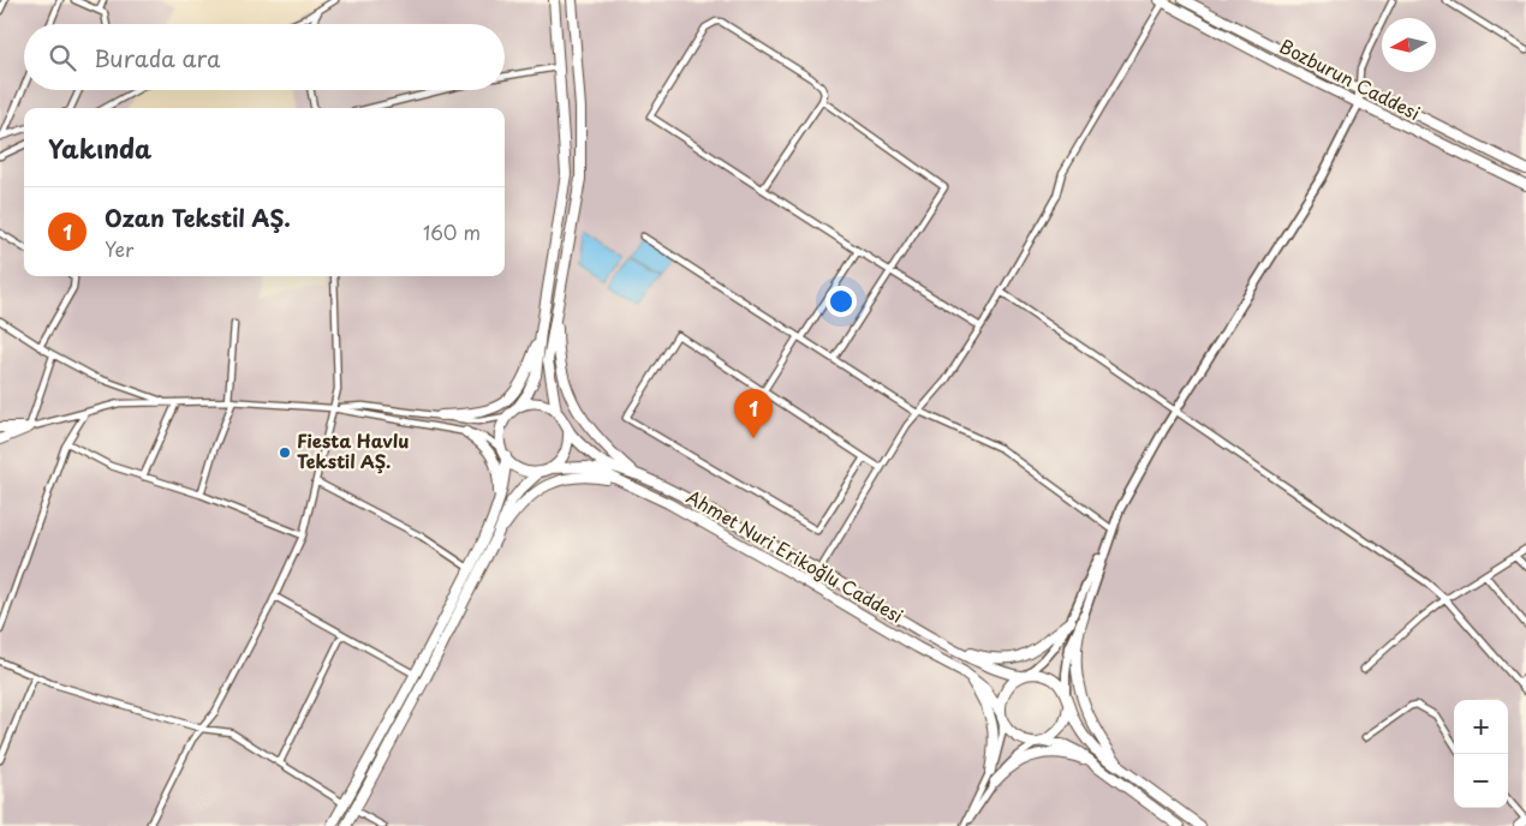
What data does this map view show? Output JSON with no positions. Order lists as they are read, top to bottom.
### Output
{
  "streets": {
    "main road": ["Bozburun Caddesi", "Ahmet Nuri Erikoğlu Caddesi"]
  },
  "places": ["Fiesta Havlu Tekstil AŞ."],
  "north": "left",
  "page": {
    "search": "Burada ara",
    "heading": "Yakında",
    "list": [
      {
        "mark": "1",
        "name": "Ozan Tekstil AŞ.",
        "note": "Yer",
        "value": "160 m"
      }
    ],
    "pins": "1",
    "map_buttons": ["+", "−"]
  }
}
